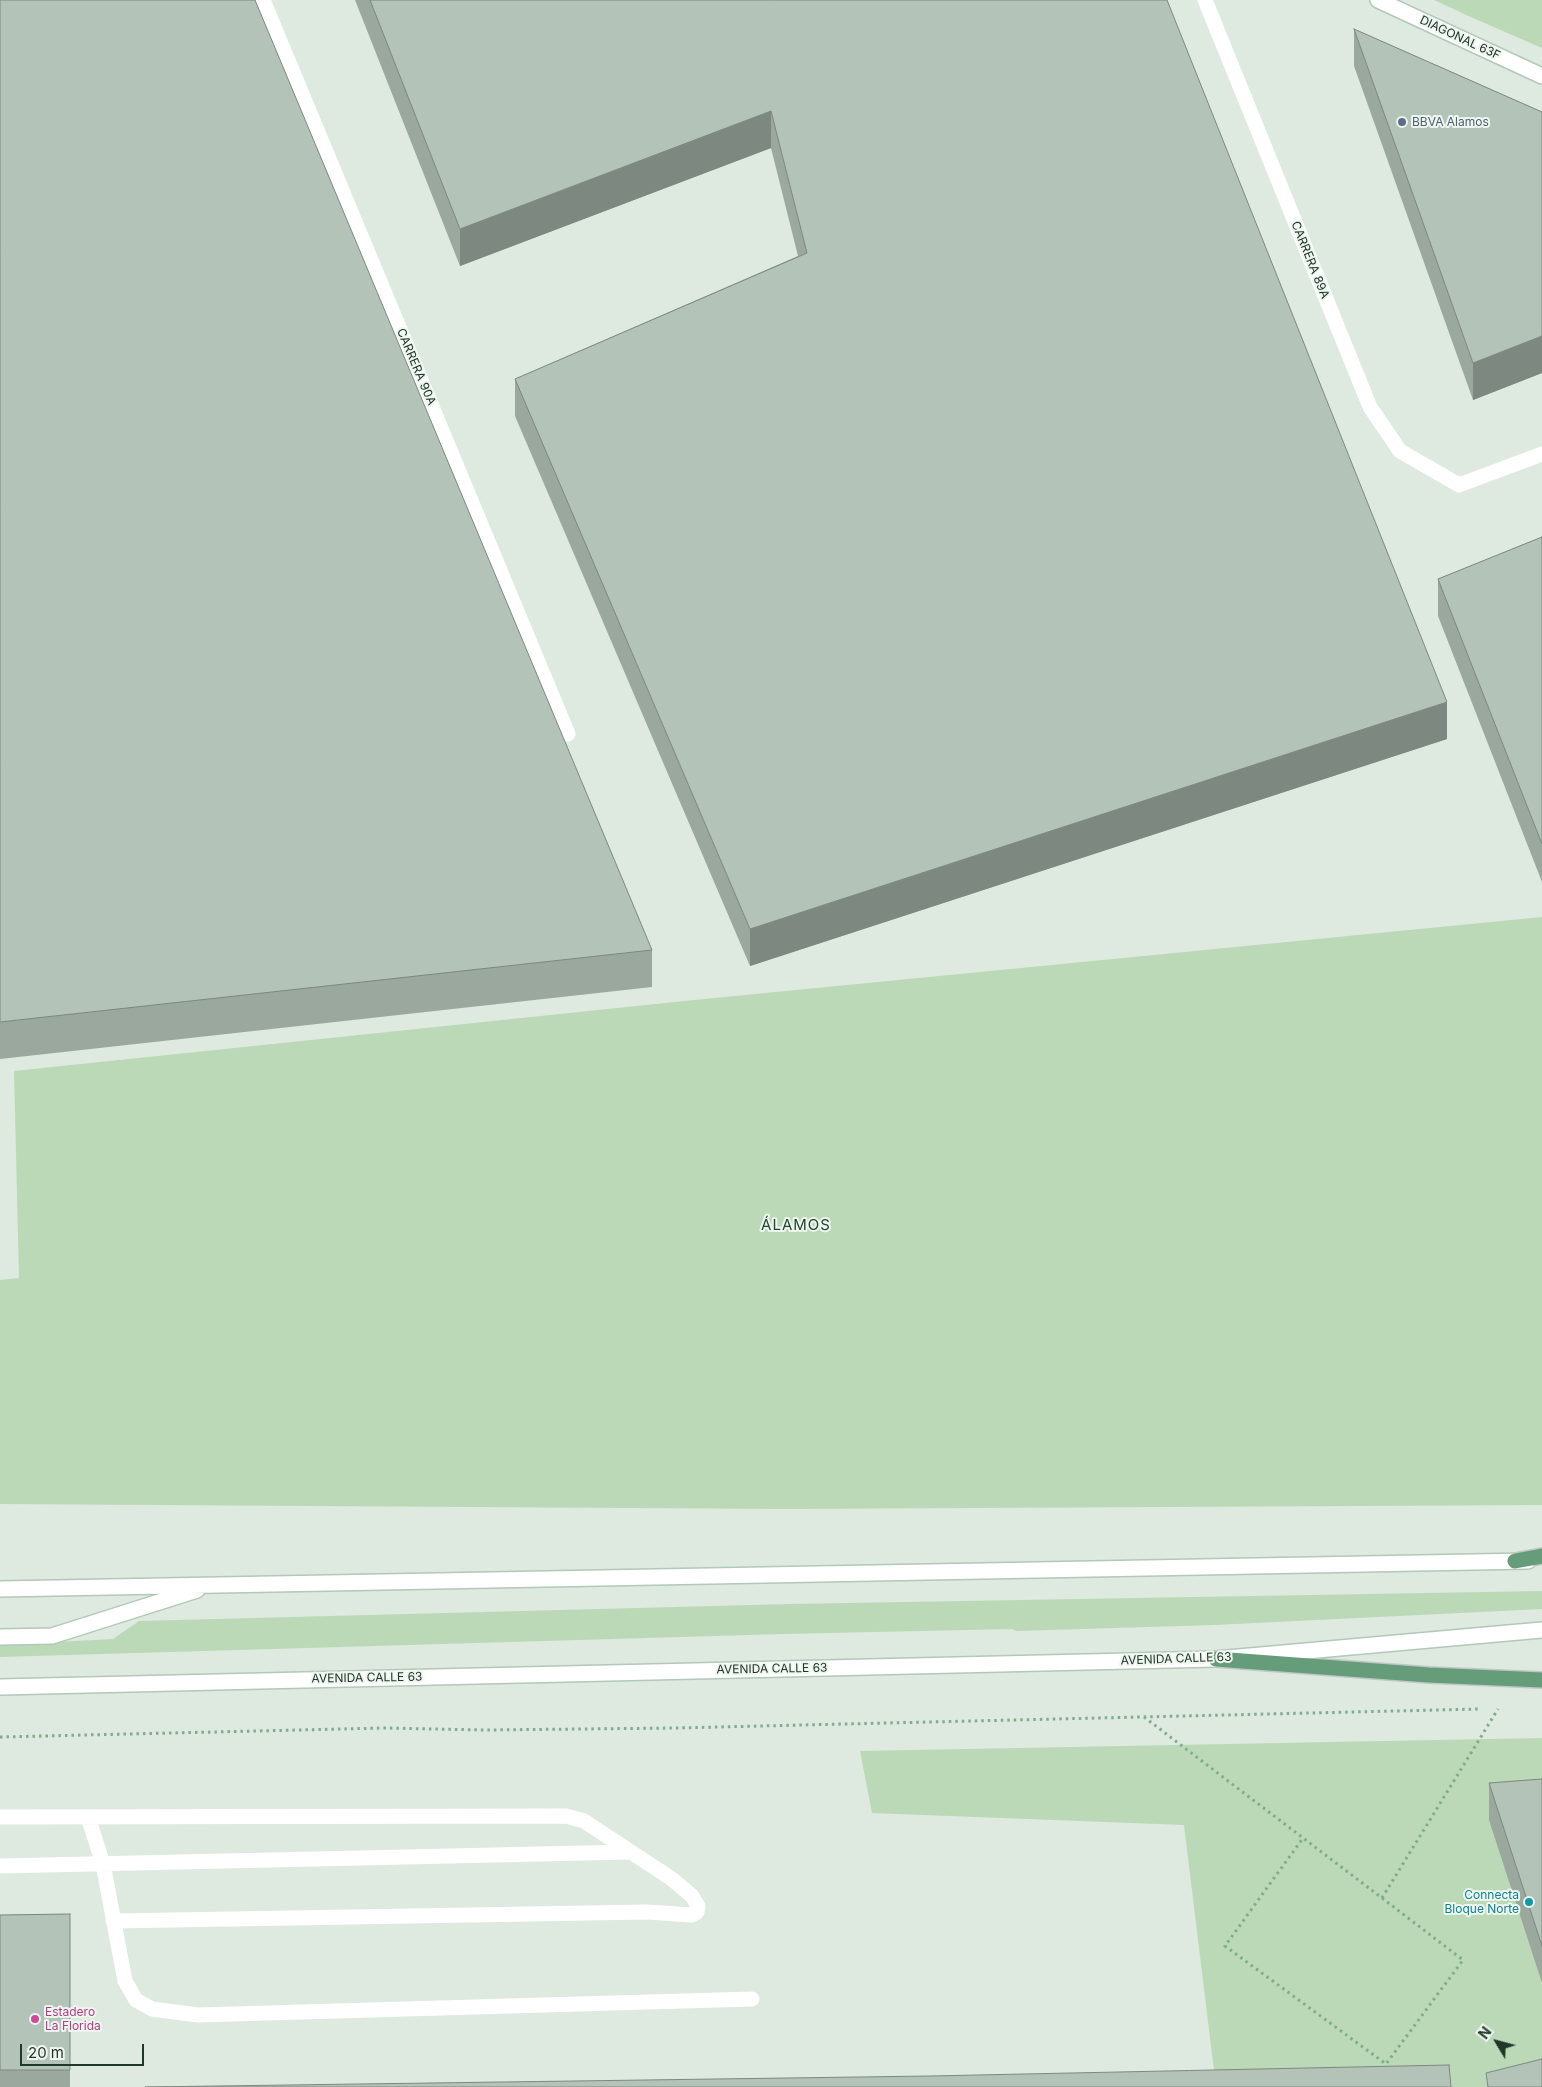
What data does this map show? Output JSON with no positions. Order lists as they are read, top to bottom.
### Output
{
  "streets": {
    "main road": [
      "DIAGONAL 63F",
      "CARRERA 89A",
      "CARRERA 90A",
      "AVENIDA CALLE 63"
    ]
  },
  "districts": ["ÁLAMOS"],
  "places": ["BBVA Alamos", "Connecta Bloque Norte", "Estadero La Florida"],
  "scale_bar": "20 m",
  "north": "top left"
}
